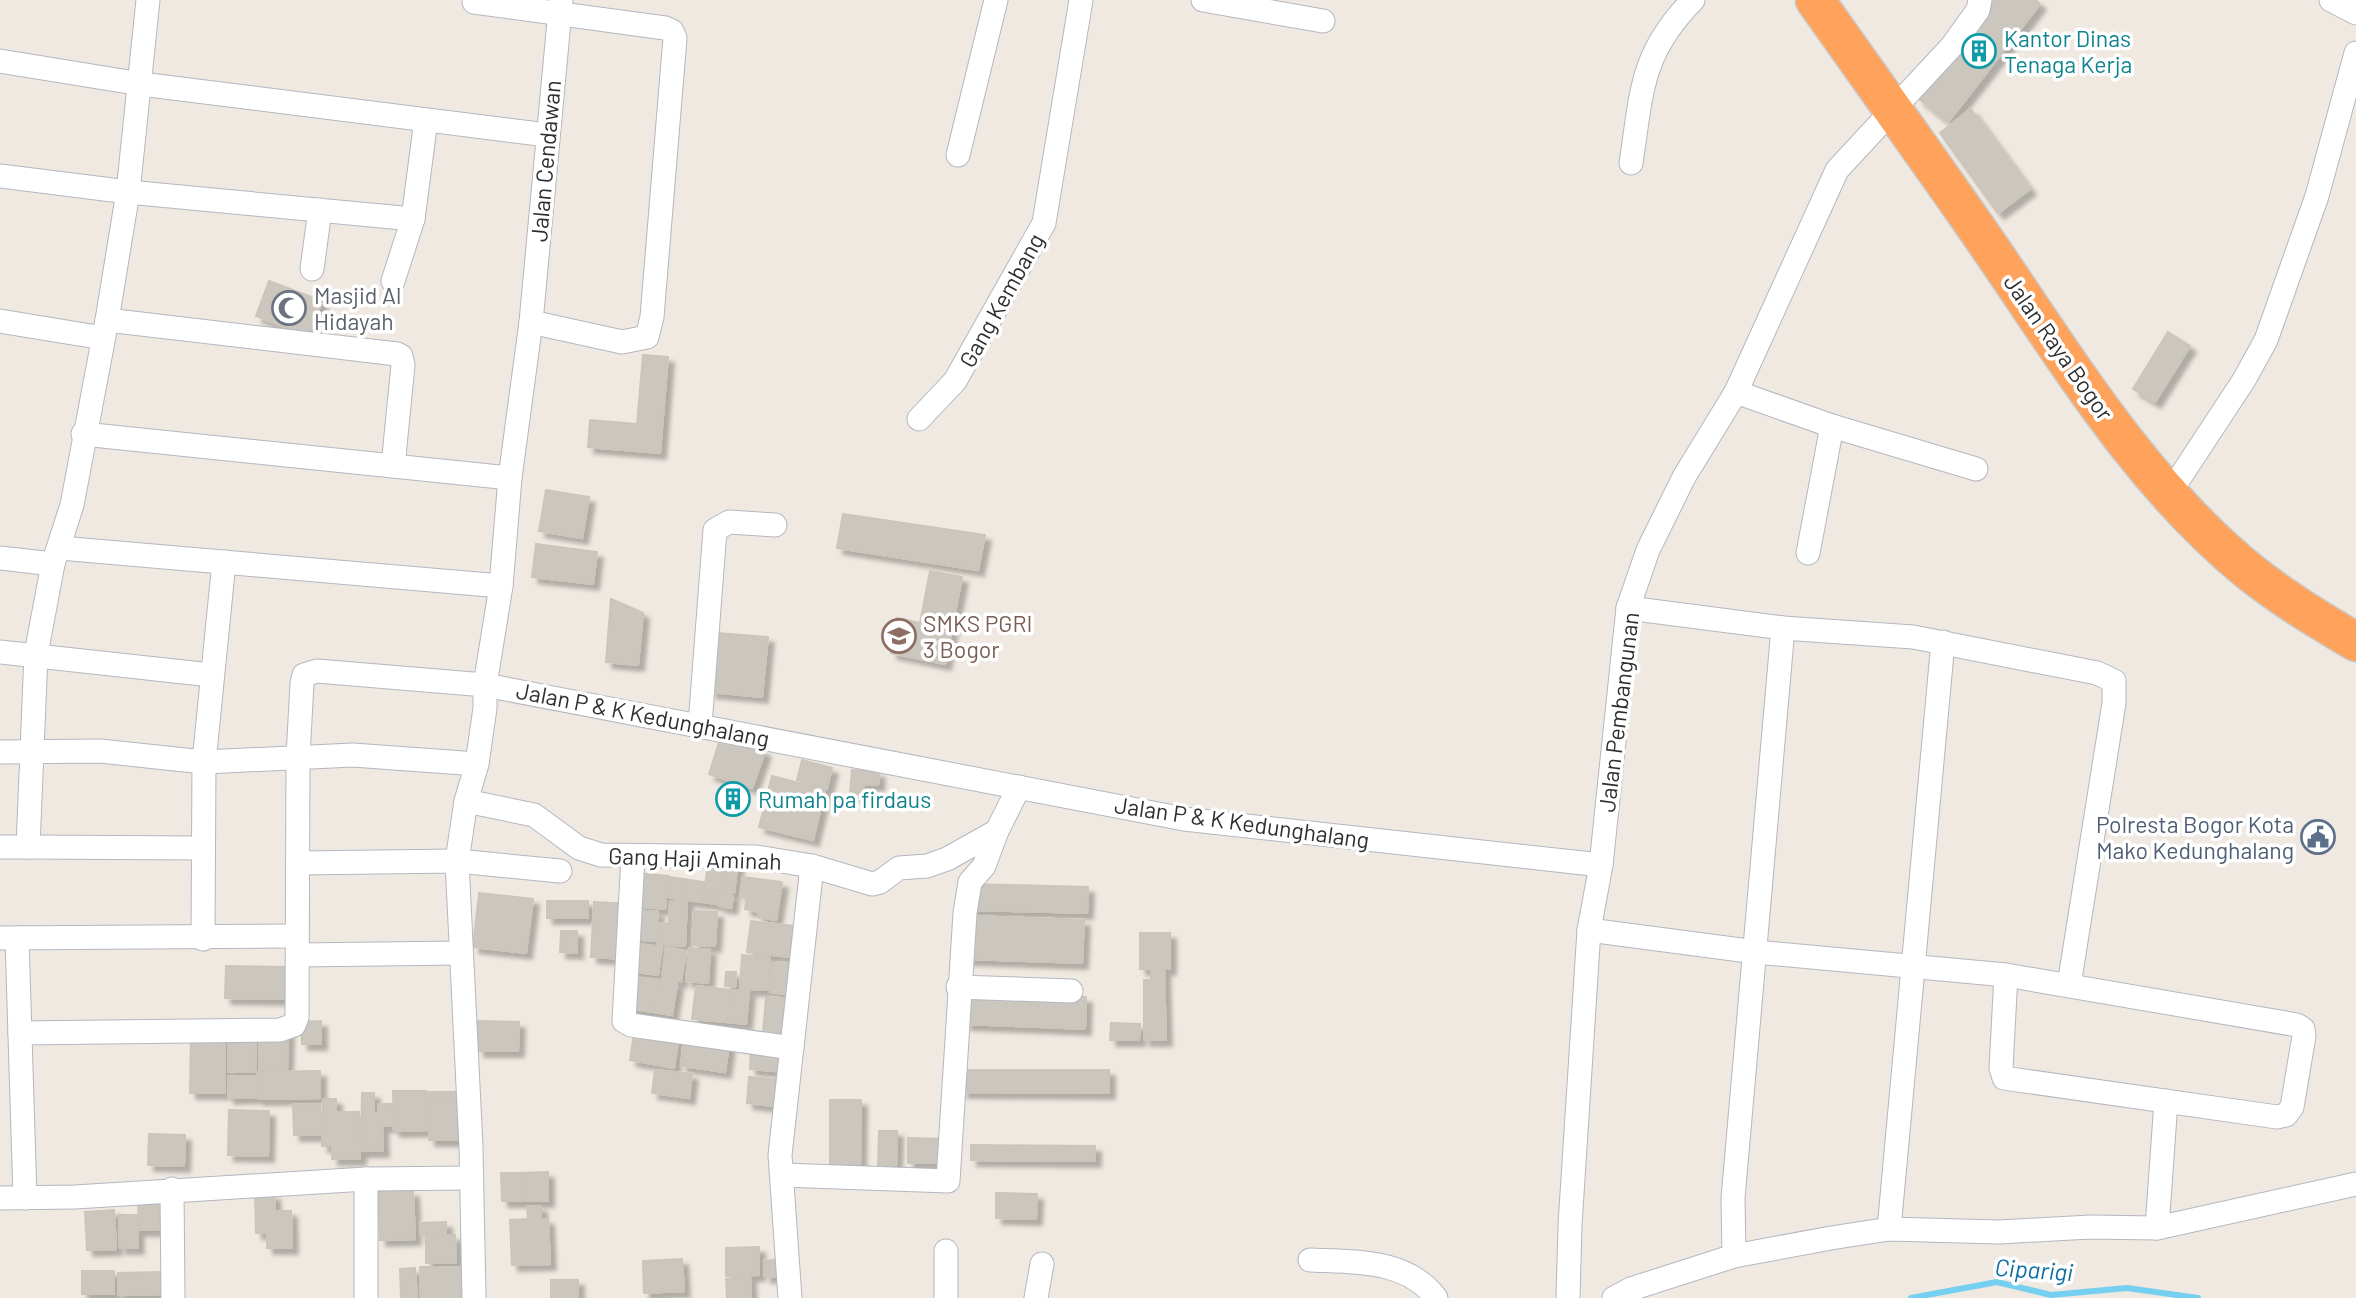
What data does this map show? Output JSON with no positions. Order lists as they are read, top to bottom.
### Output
{
  "streets": {
    "highway": ["Jalan Raya Bogor"],
    "street": [
      "Jalan Cendawan",
      "Gang Kembang",
      "Jalan Pembangunan",
      "Jalan P & K Kedunghalang",
      "Gang Haji Aminah"
    ]
  },
  "crossings": [
    ["Jalan Cendawan", "Jalan P & K Kedunghalang"],
    ["Jalan Cendawan", "Gang Haji Aminah"],
    ["Jalan Raya Bogor", "Jalan Pembangunan"],
    ["Jalan Pembangunan", "Jalan P & K Kedunghalang"]
  ],
  "water": ["Ciparigi"],
  "places": {
    "building": ["Kantor Dinas Tenaga Kerja", "Rumah pa firdaus"],
    "mosque": ["Masjid Al Hidayah"],
    "school or university": ["SMKS PGRI 3 Bogor"],
    "public building": ["Polresta Bogor Kota Mako Kedunghalang"]
  }
}
